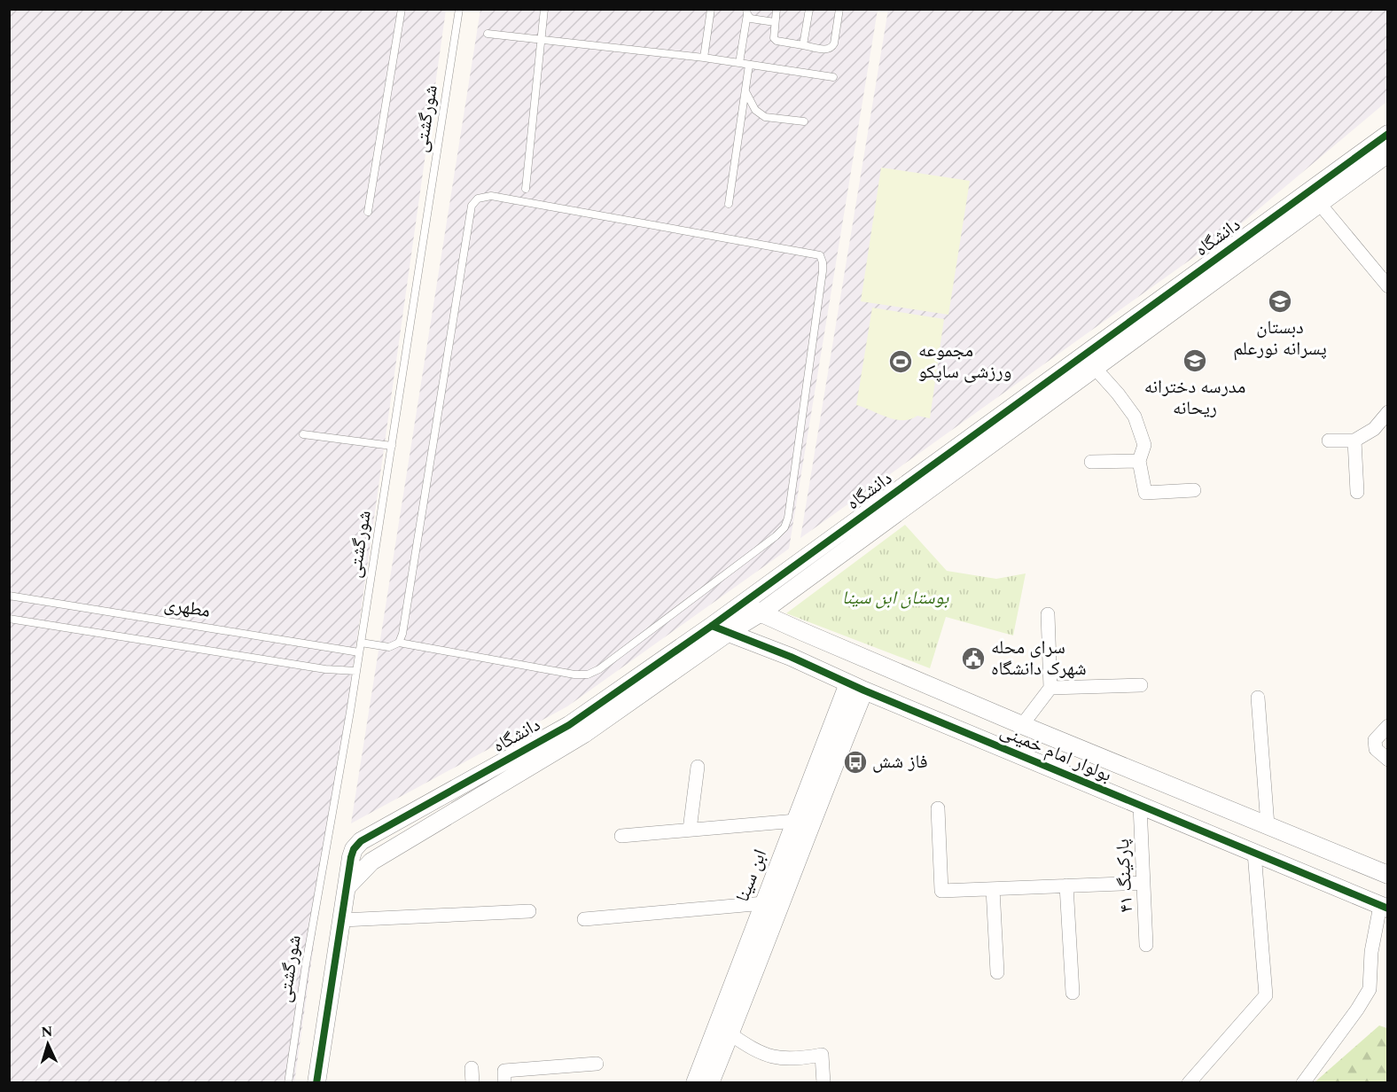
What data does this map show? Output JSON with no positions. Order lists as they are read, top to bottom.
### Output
{
  "streets": {
    "street": [
      "دانشگاه",
      "بولوار امام خمینی",
      "ابن سینا",
      "پارکینگ ۴۱"
    ],
    "lane": ["شورگشتی", "مطهری"]
  },
  "crossings": [
    ["شورگشتی", "مطهری"],
    ["دانشگاه", "بولوار امام خمینی"],
    ["بولوار امام خمینی", "ابن سینا"],
    ["بولوار امام خمینی", "پارکینگ ۴۱"]
  ],
  "parks": ["بوستان ابن سینا"],
  "places": {
    "school or university": ["دبستان پسرانه نورعلم", "مدرسه دخترانه ریحانه"],
    "sports": ["مجموعه ورزشی ساپکو"],
    "public building": ["سرای محله شهرک دانشگاه"],
    "bus stop": ["فاز شش"]
  },
  "north": "top"
}
